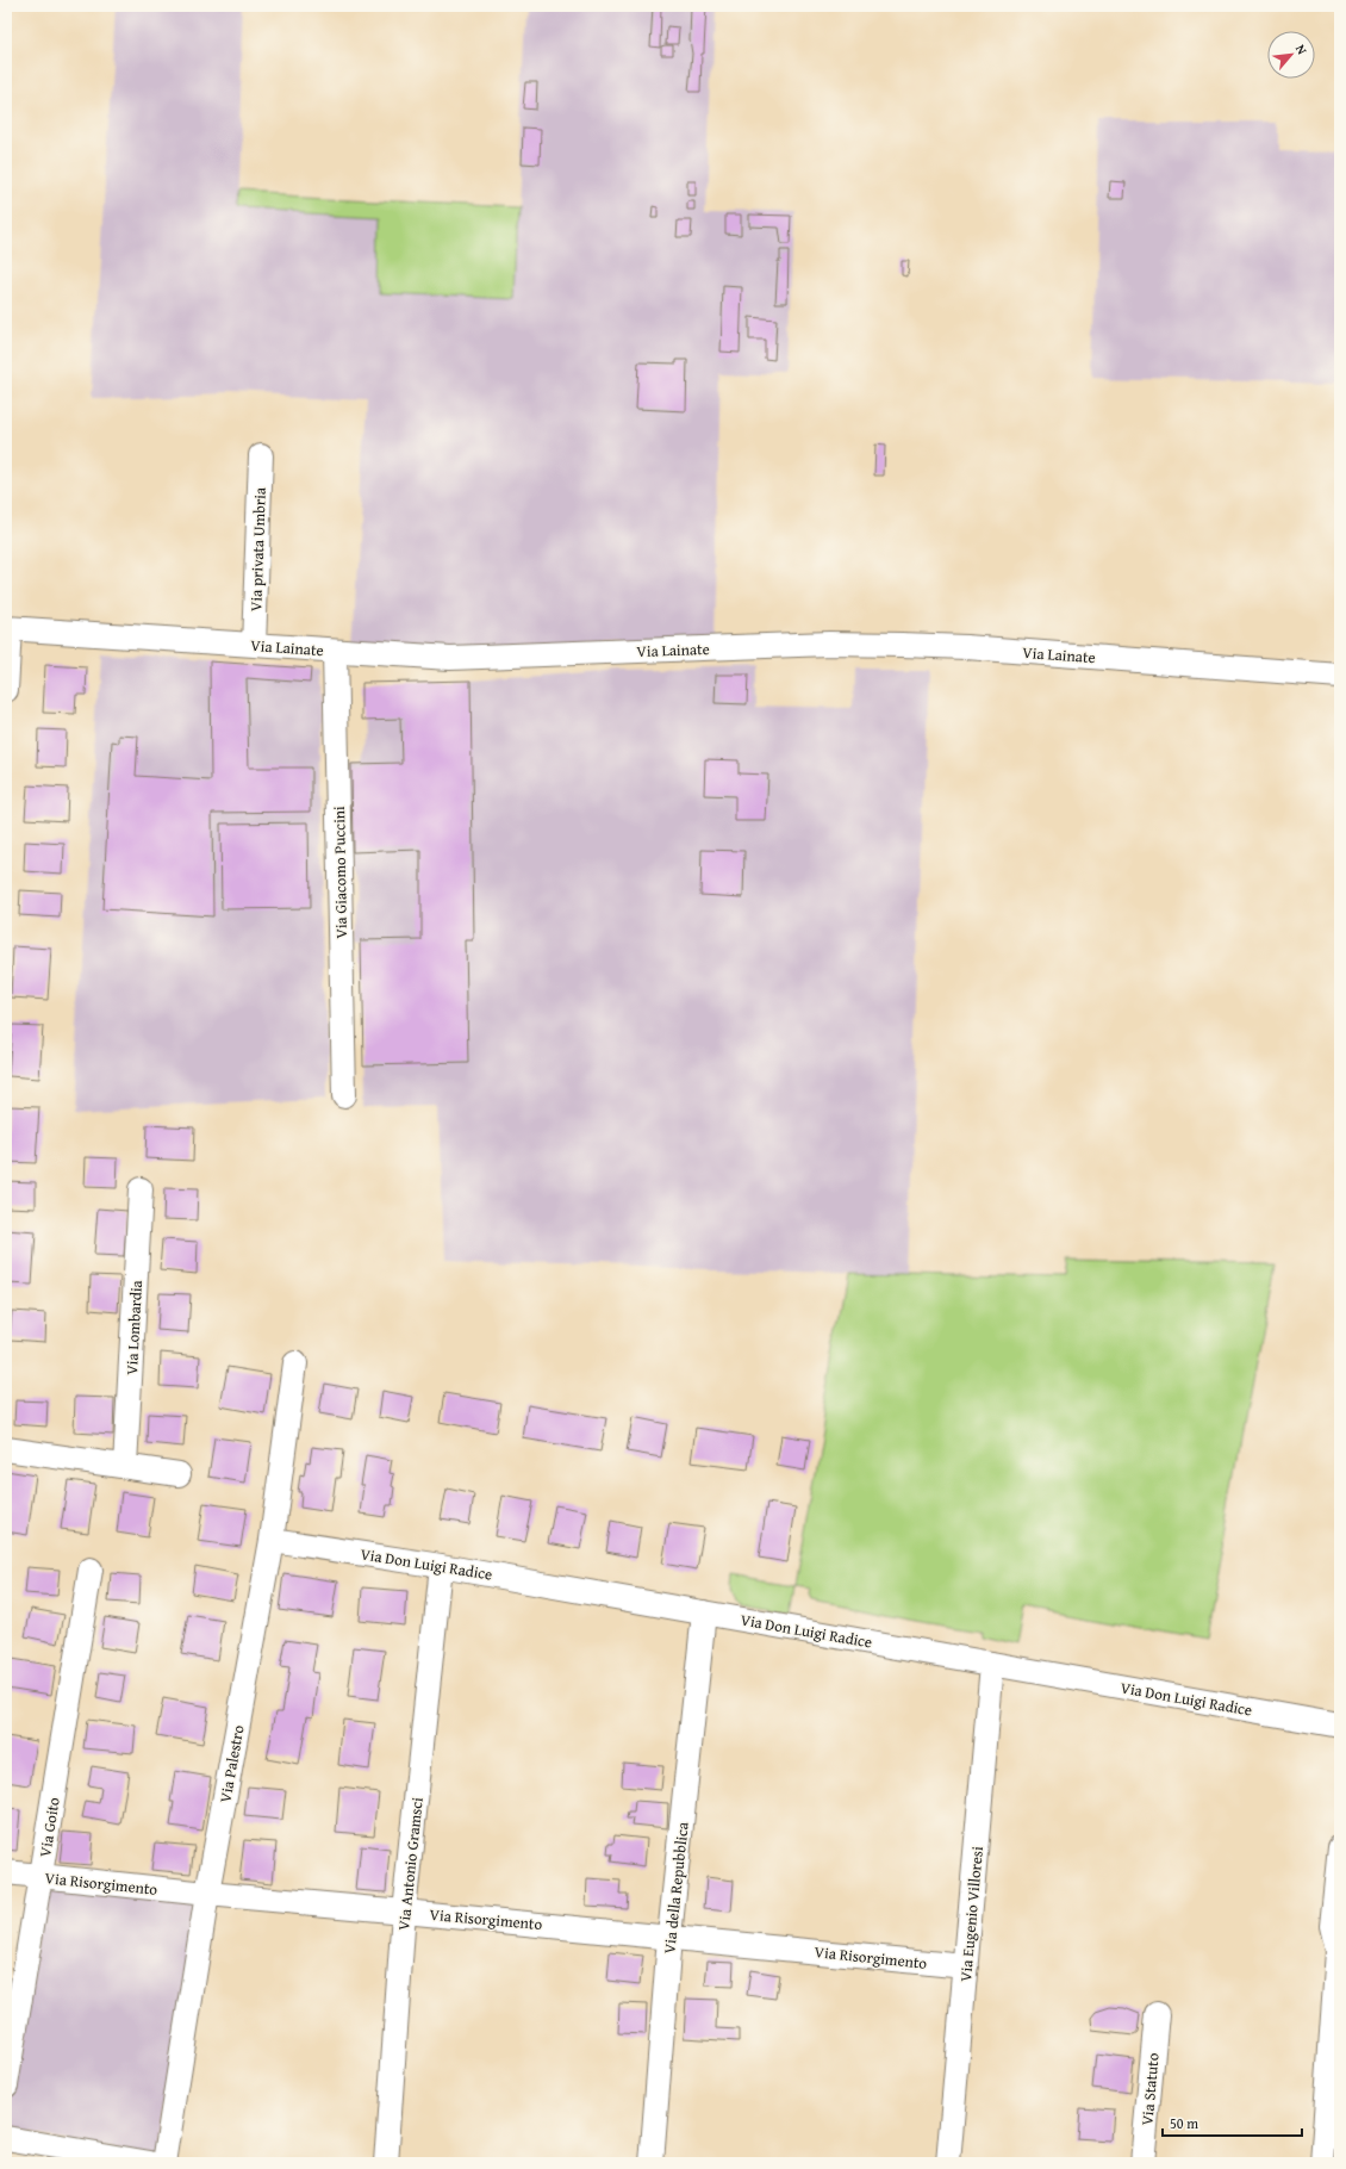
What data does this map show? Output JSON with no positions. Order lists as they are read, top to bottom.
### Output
{
  "streets": {
    "street": [
      "Via privata Umbria",
      "Via Lainate",
      "Via Giacomo Puccini",
      "Via Lombardia",
      "Via Don Luigi Radice",
      "Via Palestro",
      "Via Goito",
      "Via Antonio Gramsci",
      "Via Risorgimento",
      "Via della Repubblica",
      "Via Eugenio Villoresi",
      "Via Statuto"
    ]
  },
  "crossings": [
    ["Via privata Umbria", "Via Lainate"],
    ["Via Lainate", "Via Giacomo Puccini"],
    ["Via Don Luigi Radice", "Via Palestro"],
    ["Via Don Luigi Radice", "Via Antonio Gramsci"],
    ["Via Don Luigi Radice", "Via della Repubblica"],
    ["Via Don Luigi Radice", "Via Eugenio Villoresi"],
    ["Via Palestro", "Via Risorgimento"],
    ["Via Goito", "Via Risorgimento"],
    ["Via Antonio Gramsci", "Via Risorgimento"],
    ["Via Risorgimento", "Via della Repubblica"],
    ["Via Risorgimento", "Via Eugenio Villoresi"]
  ],
  "scale_bar": "50 m",
  "north": "top right"
}
